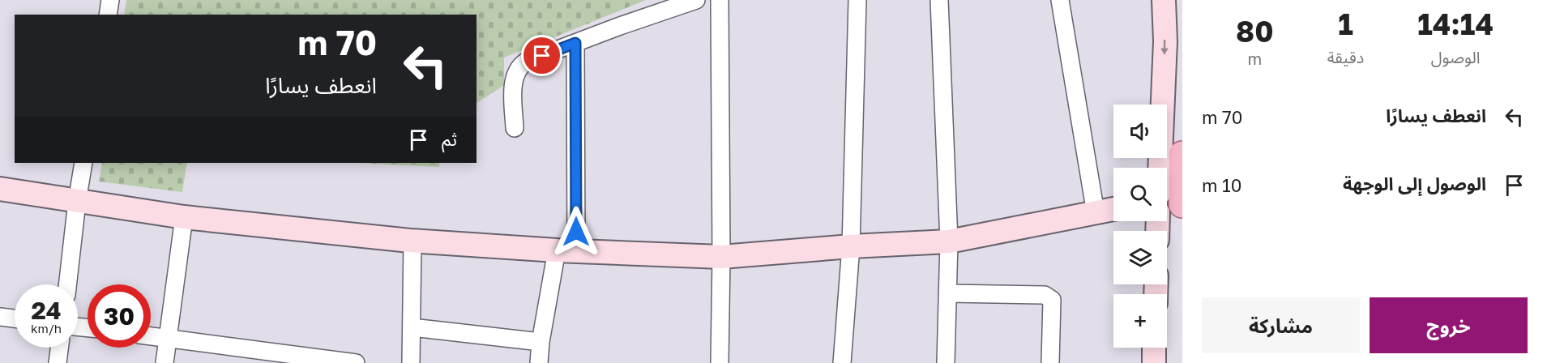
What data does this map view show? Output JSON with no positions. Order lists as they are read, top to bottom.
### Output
{
  "page": {
    "eta": [
      "14:14",
      "الوصول",
      "1",
      "دقيقة",
      "80",
      "m"
    ],
    "turn": ["70 m", "انعطف يسارًا"],
    "list": [
      {
        "name": "انعطف يسارًا",
        "value": "70 m"
      },
      {
        "name": "الوصول إلى الوجهة",
        "value": "10 m"
      }
    ],
    "map_buttons": "+",
    "then": "ثم",
    "speed": "24 km/h",
    "limit": "30",
    "buttons": ["خروج", "مشاركة"]
  }
}
